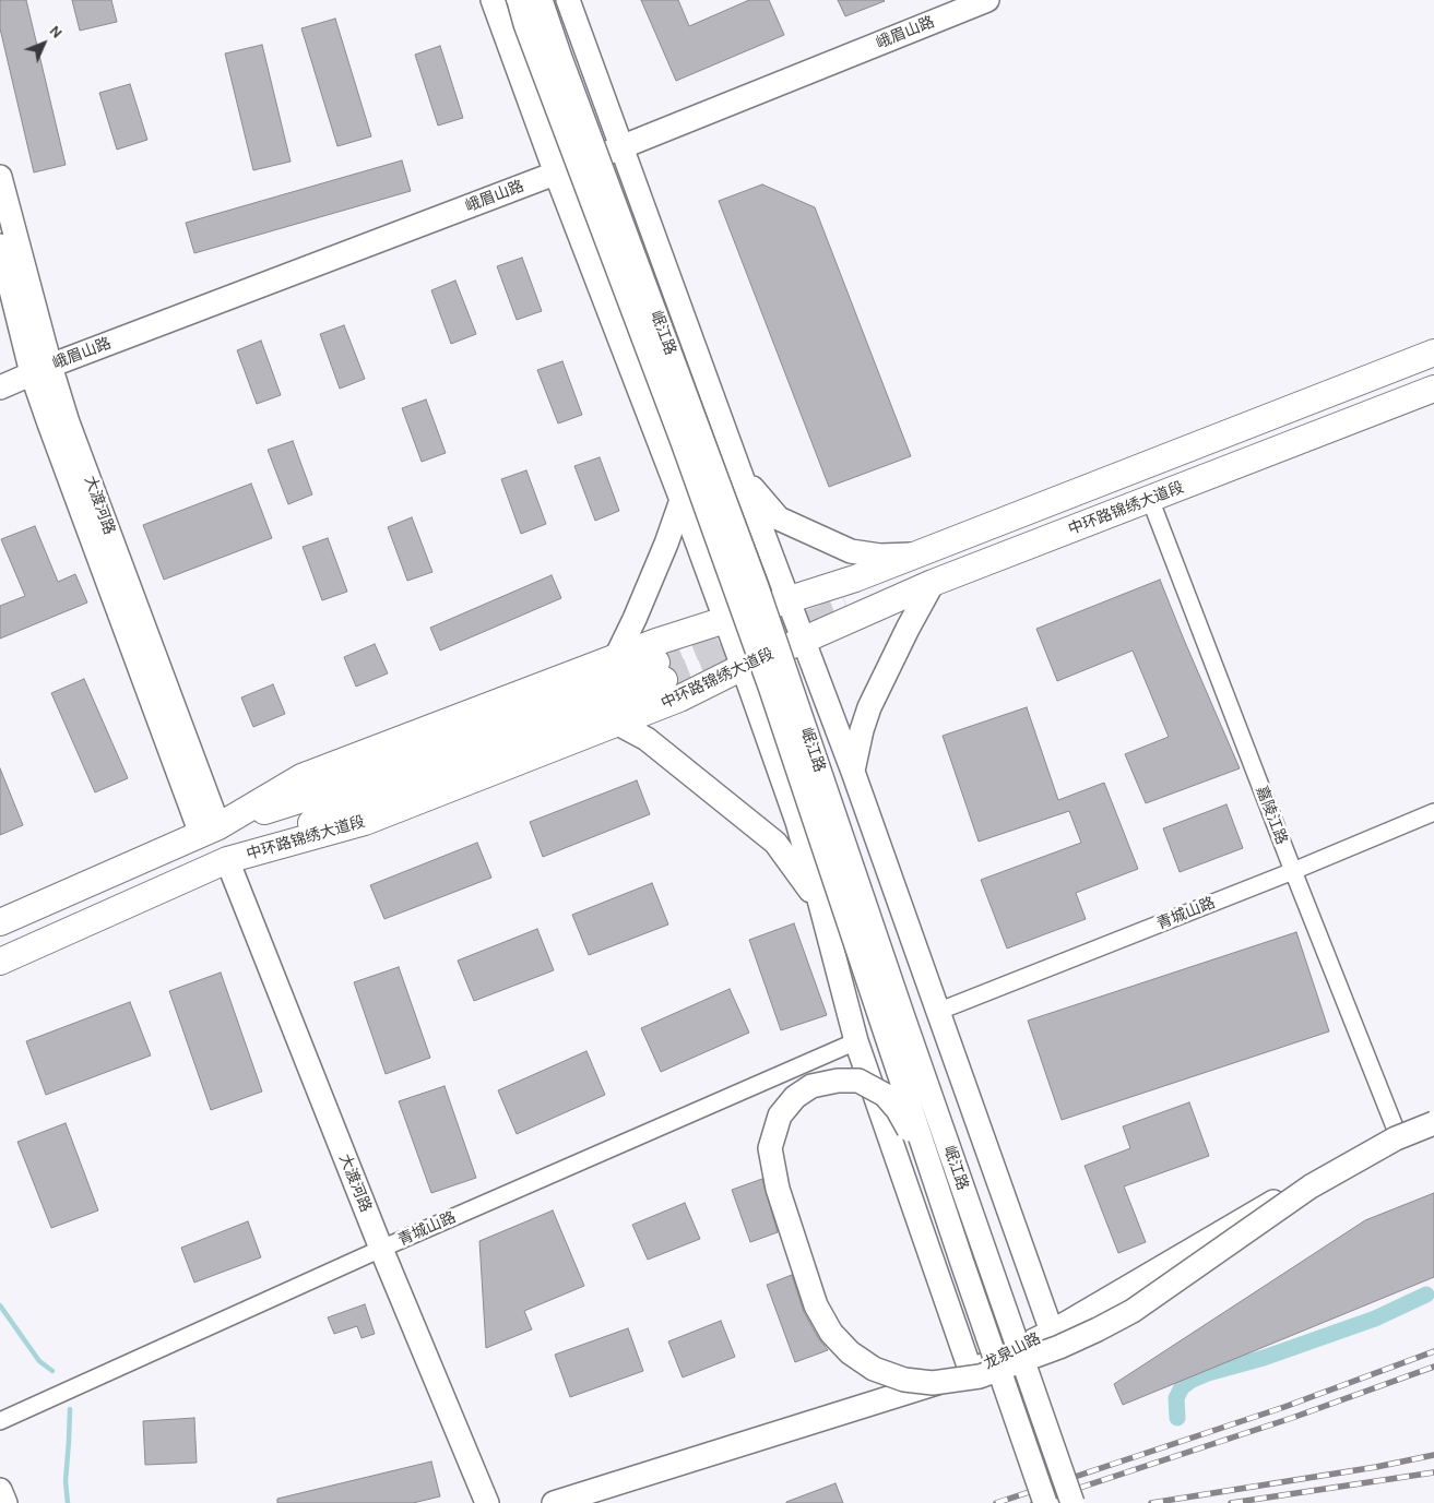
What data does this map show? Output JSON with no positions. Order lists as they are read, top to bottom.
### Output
{
  "streets": {
    "main road": [
      "峨眉山路",
      "岷江路",
      "大渡河路",
      "中环路锦绣大道段",
      "龙泉山路"
    ],
    "street": ["嘉陵江路", "青城山路"]
  },
  "crossings": [
    ["峨眉山路", "岷江路"],
    ["峨眉山路", "大渡河路"],
    ["岷江路", "中环路锦绣大道段"],
    ["岷江路", "青城山路"],
    ["岷江路", "龙泉山路"],
    ["大渡河路", "中环路锦绣大道段"],
    ["大渡河路", "青城山路"],
    ["中环路锦绣大道段", "嘉陵江路"],
    ["嘉陵江路", "青城山路"],
    ["嘉陵江路", "龙泉山路"]
  ],
  "north": "top right"
}
